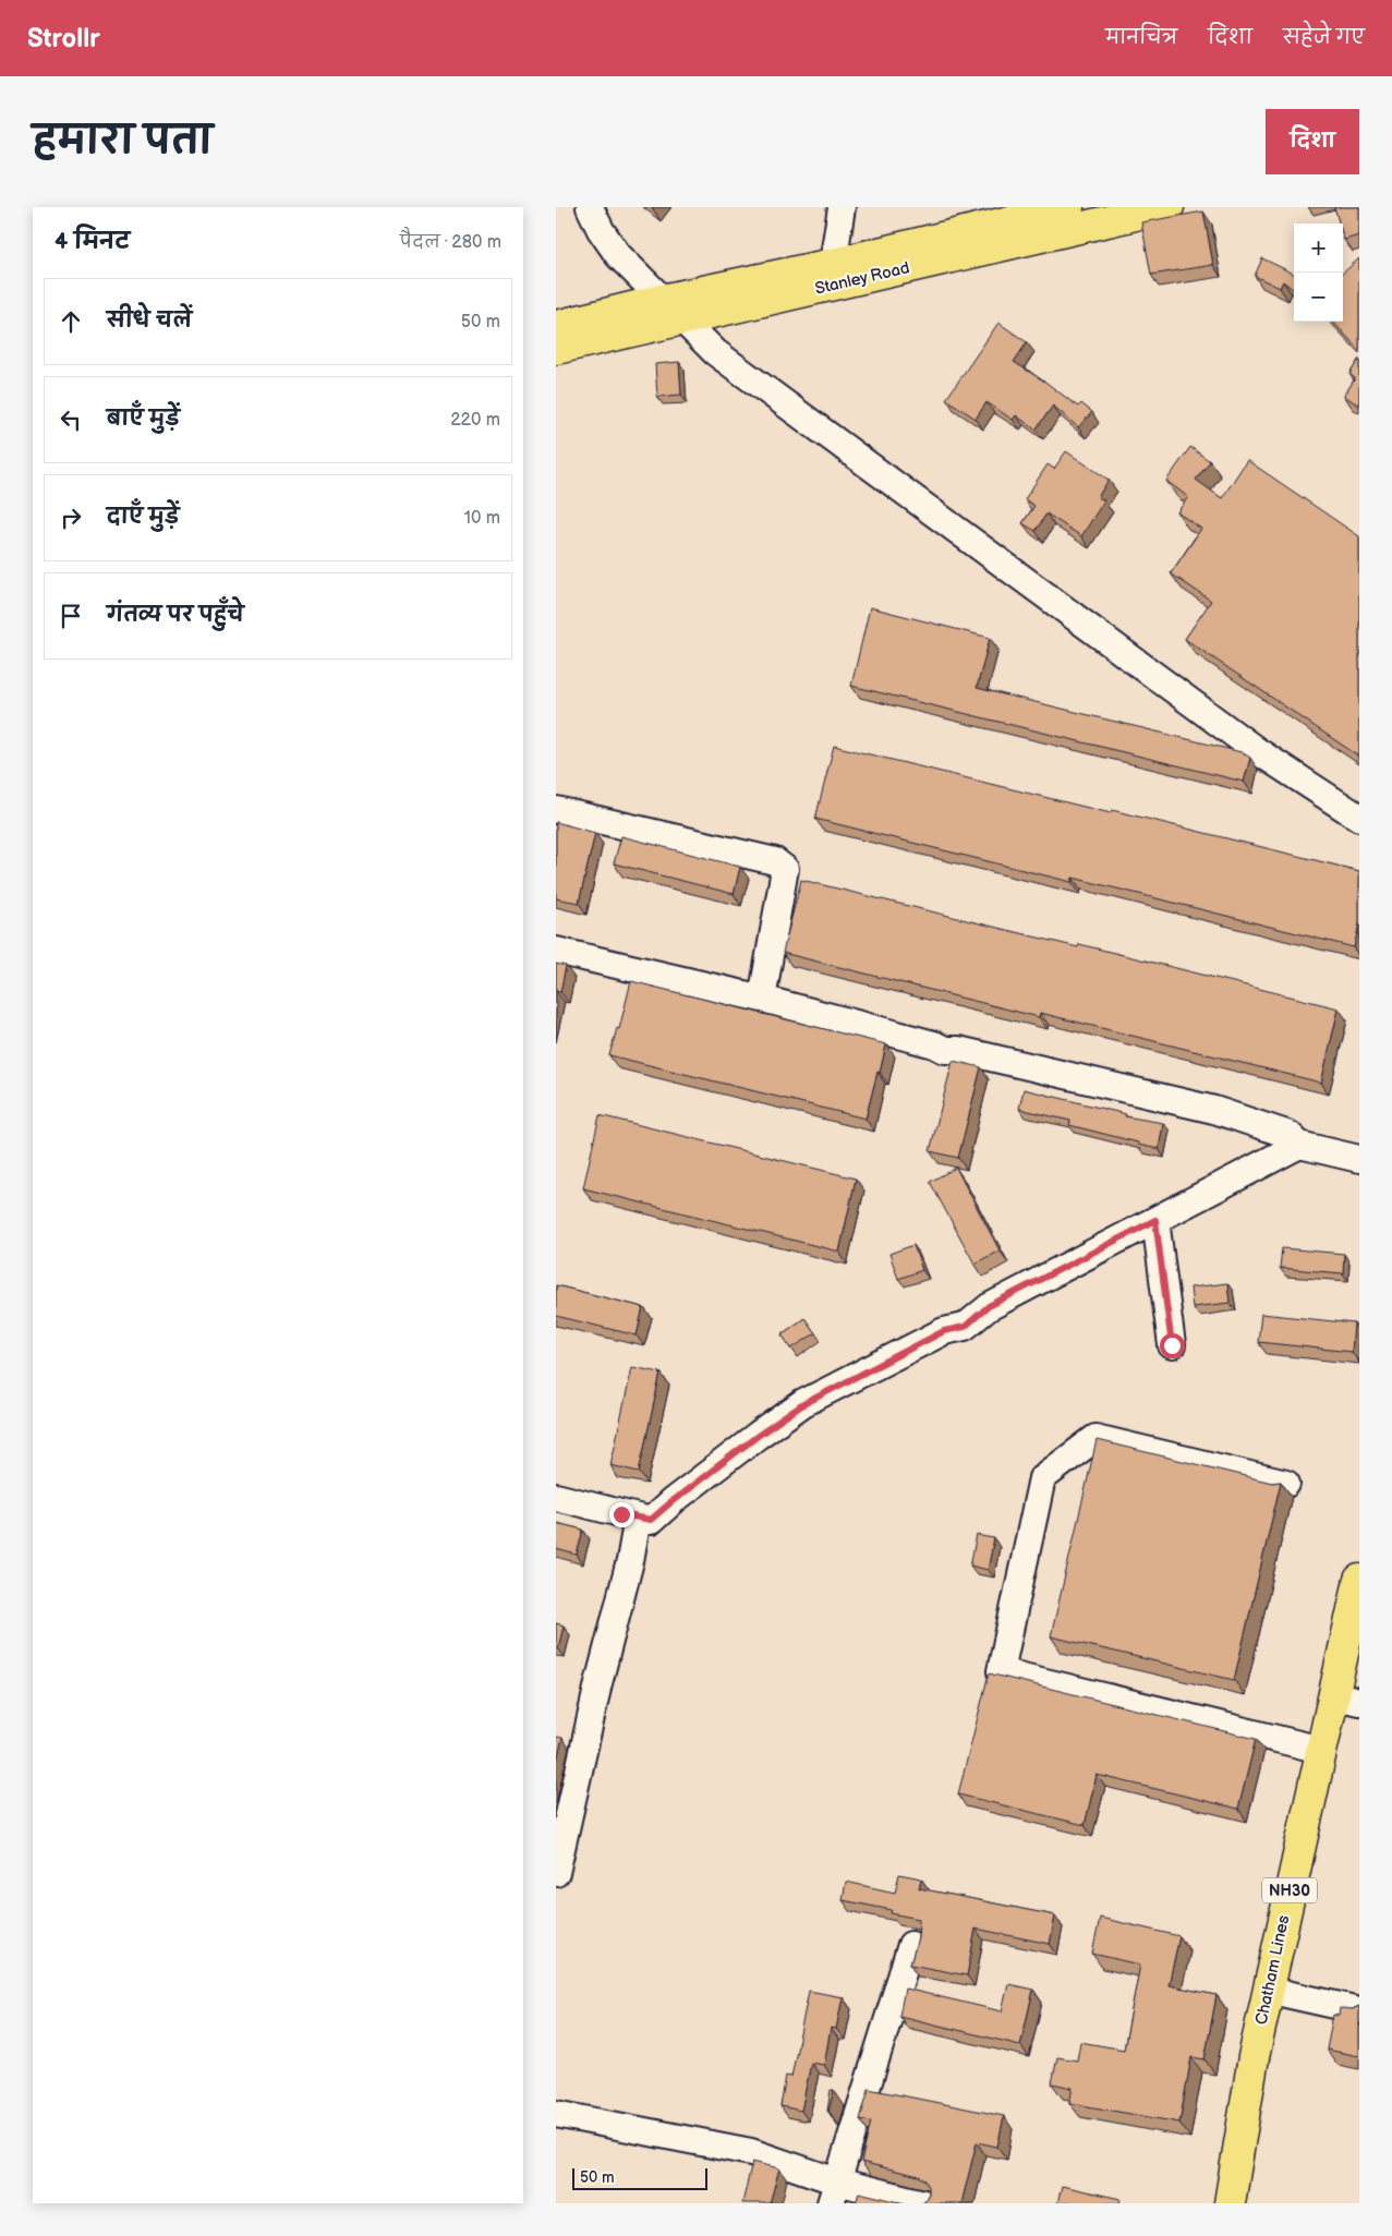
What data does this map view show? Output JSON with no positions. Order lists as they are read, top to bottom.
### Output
{
  "streets": {
    "main road": ["Stanley Road", "NH30", "Chatham Lines"]
  },
  "scale_bar": "50 m",
  "page": {
    "header": "Strollr",
    "nav": ["मानचित्र", "दिशा", "सहेजे गए"],
    "title": "हमारा पता",
    "buttons": "दिशा",
    "heading": ["4 मिनट", "पैदल · 280 m"],
    "map_buttons": ["+", "−"],
    "list": [
      ["सीधे चलें", "50 m"],
      ["बाएँ मुड़ें", "220 m"],
      ["दाएँ मुड़ें", "10 m"],
      "गंतव्य पर पहुँचे"
    ],
    "scale": "50 m"
  }
}
